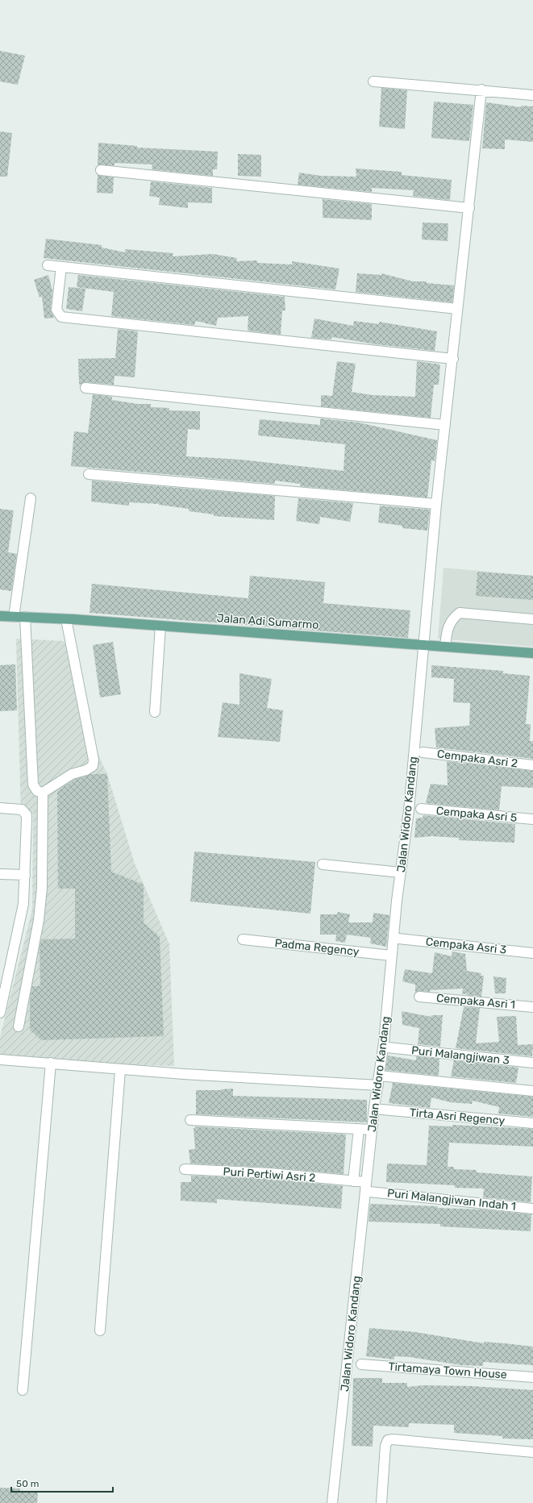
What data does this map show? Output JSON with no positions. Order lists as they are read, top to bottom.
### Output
{
  "streets": {
    "main road": ["Jalan Adi Sumarmo"],
    "street": [
      "Cempaka Asri 2",
      "Jalan Widoro Kandang",
      "Cempaka Asri 5",
      "Cempaka Asri 3",
      "Padma Regency",
      "Cempaka Asri 1",
      "Puri Malangjiwan 3",
      "Tirta Asri Regency",
      "Puri Pertiwi Asri 2",
      "Puri Malangjiwan Indah 1",
      "Tirtamaya Town House"
    ]
  },
  "crossings": [
    ["Jalan Adi Sumarmo", "Jalan Widoro Kandang"],
    ["Jalan Widoro Kandang", "Padma Regency"],
    ["Jalan Widoro Kandang", "Puri Pertiwi Asri 2"]
  ],
  "scale_bar": "50 m"
}
